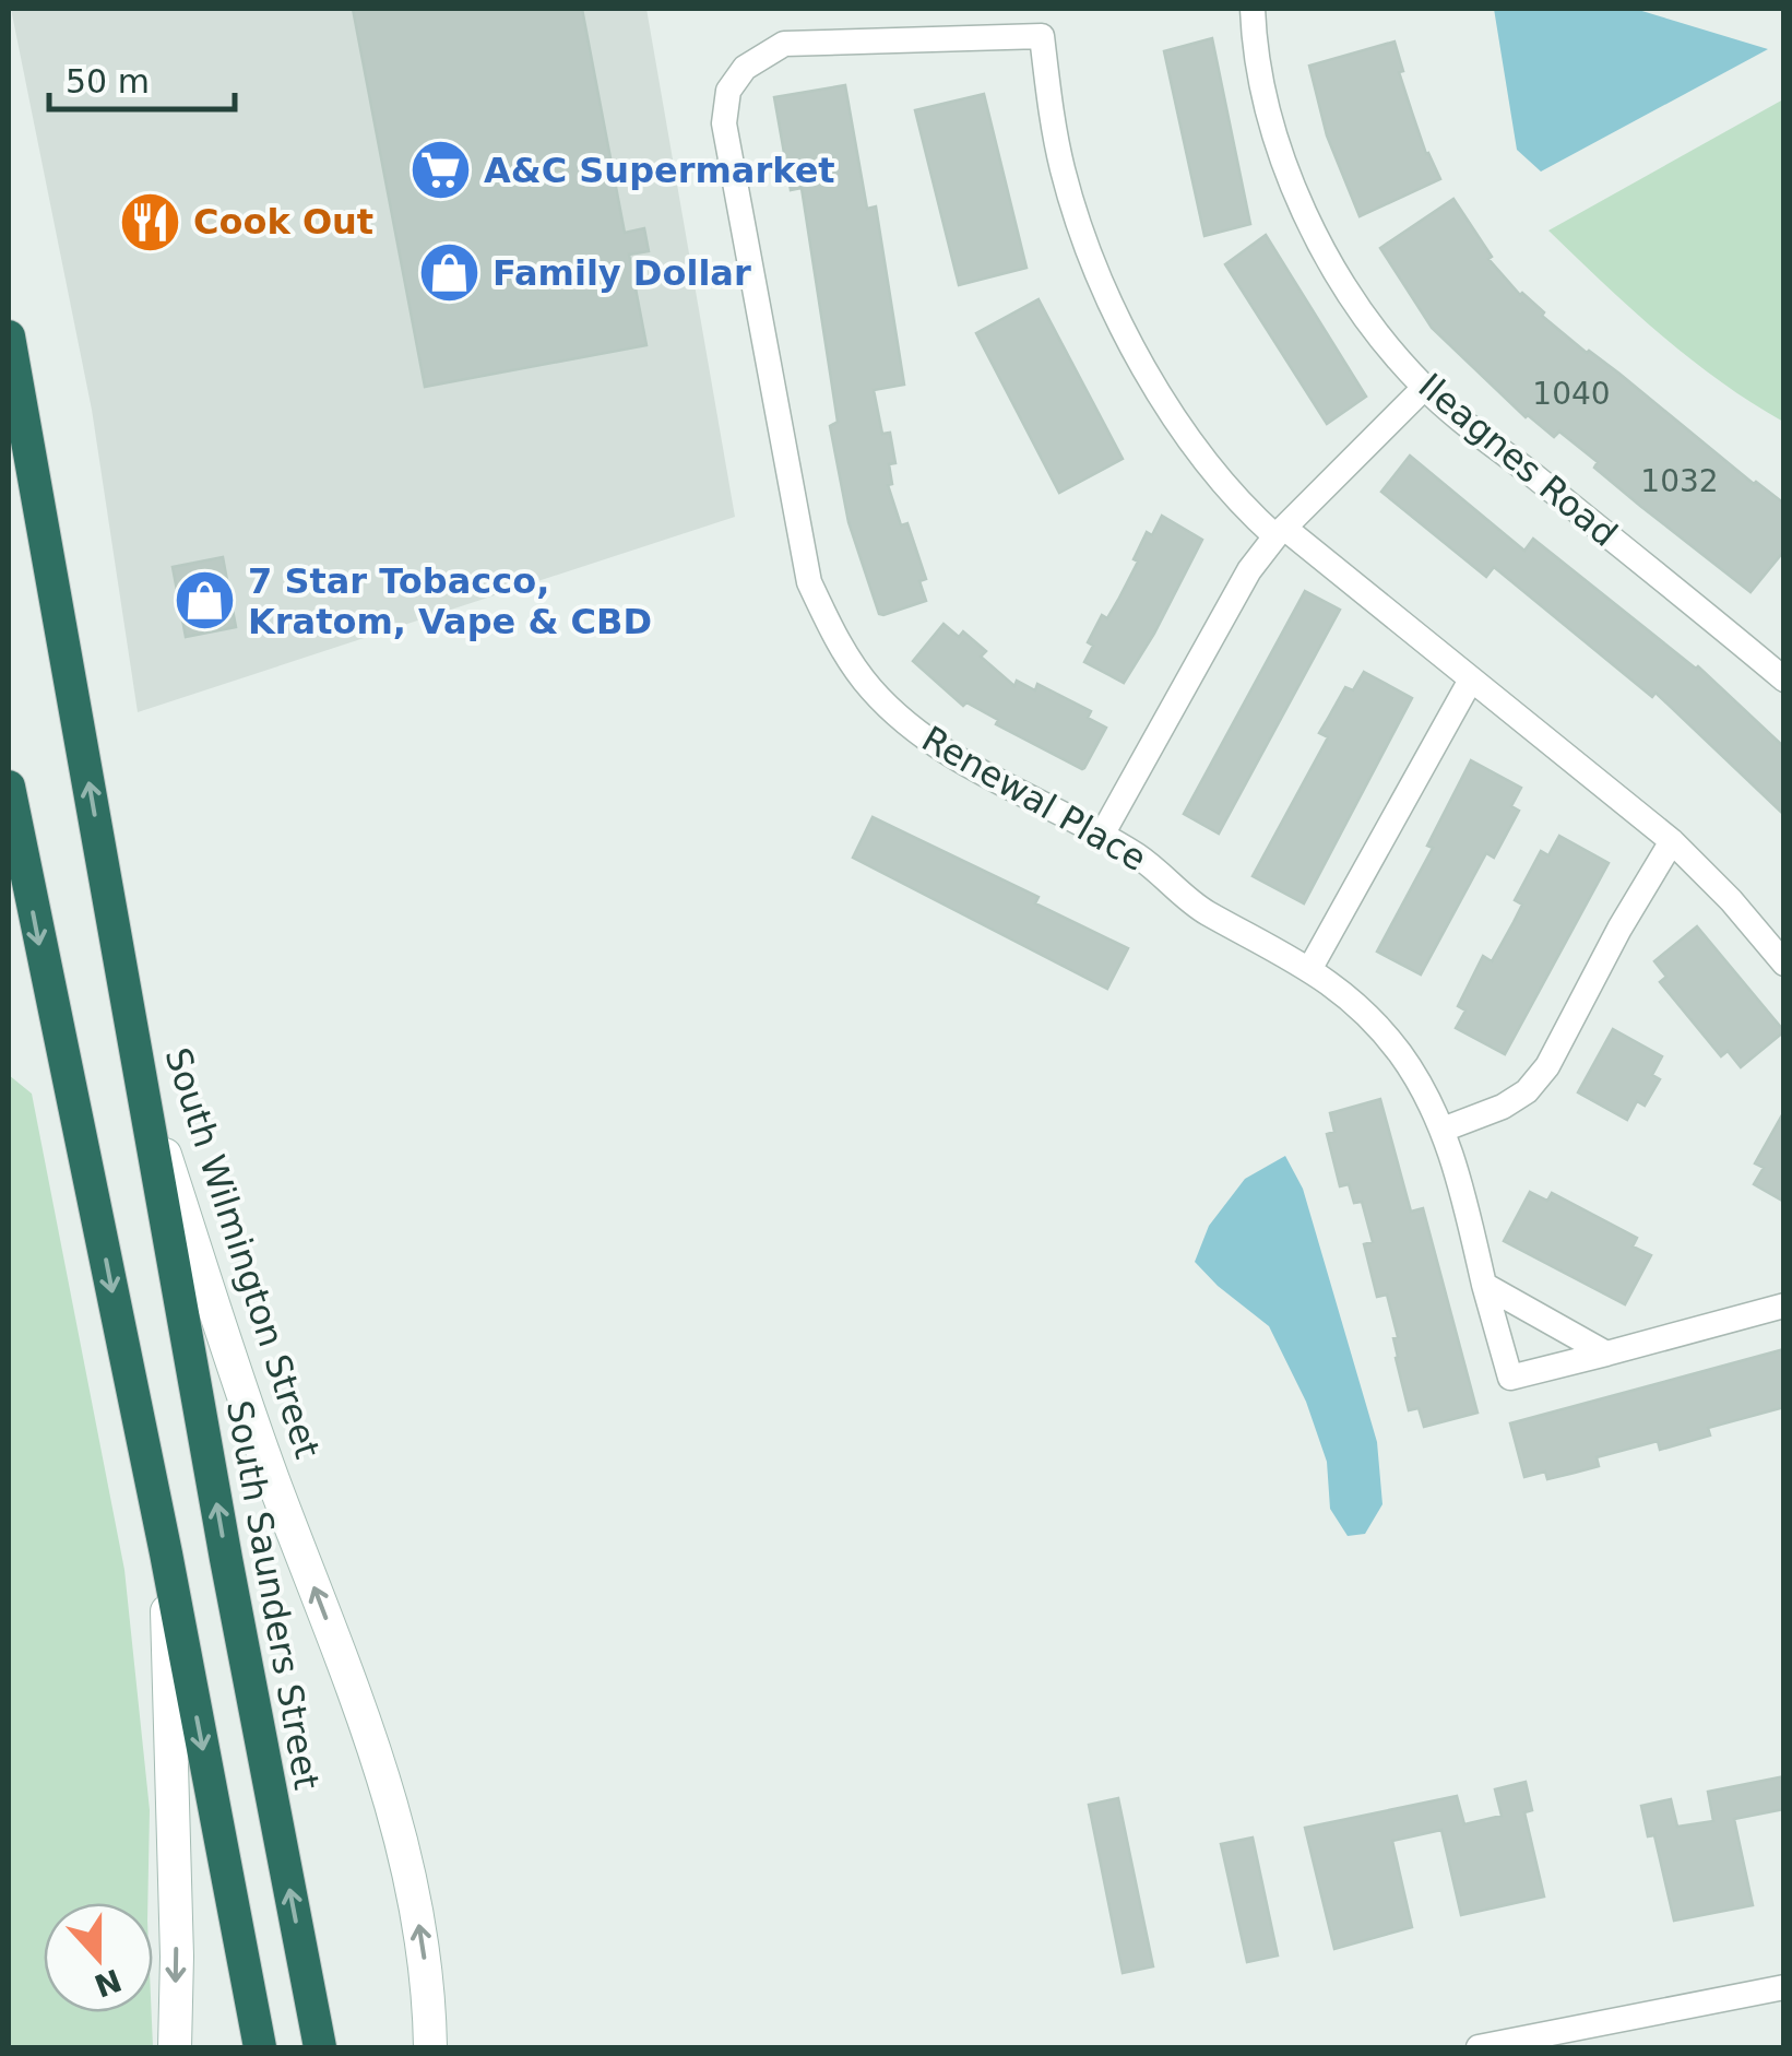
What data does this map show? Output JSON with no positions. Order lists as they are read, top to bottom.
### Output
{
  "streets": {
    "highway": ["South Wilmington Street", "South Saunders Street"],
    "street": ["Ileagnes Road", "Renewal Place"]
  },
  "crossings": [
    ["South Wilmington Street", "South Saunders Street"]
  ],
  "places": {
    "supermarket": ["A&C Supermarket"],
    "restaurant": ["Cook Out"],
    "shop": ["Family Dollar", "7 Star Tobacco, Kratom, Vape & CBD"]
  },
  "house_numbers": ["1040", "1032"],
  "scale_bar": "50 m",
  "north": "bottom"
}
